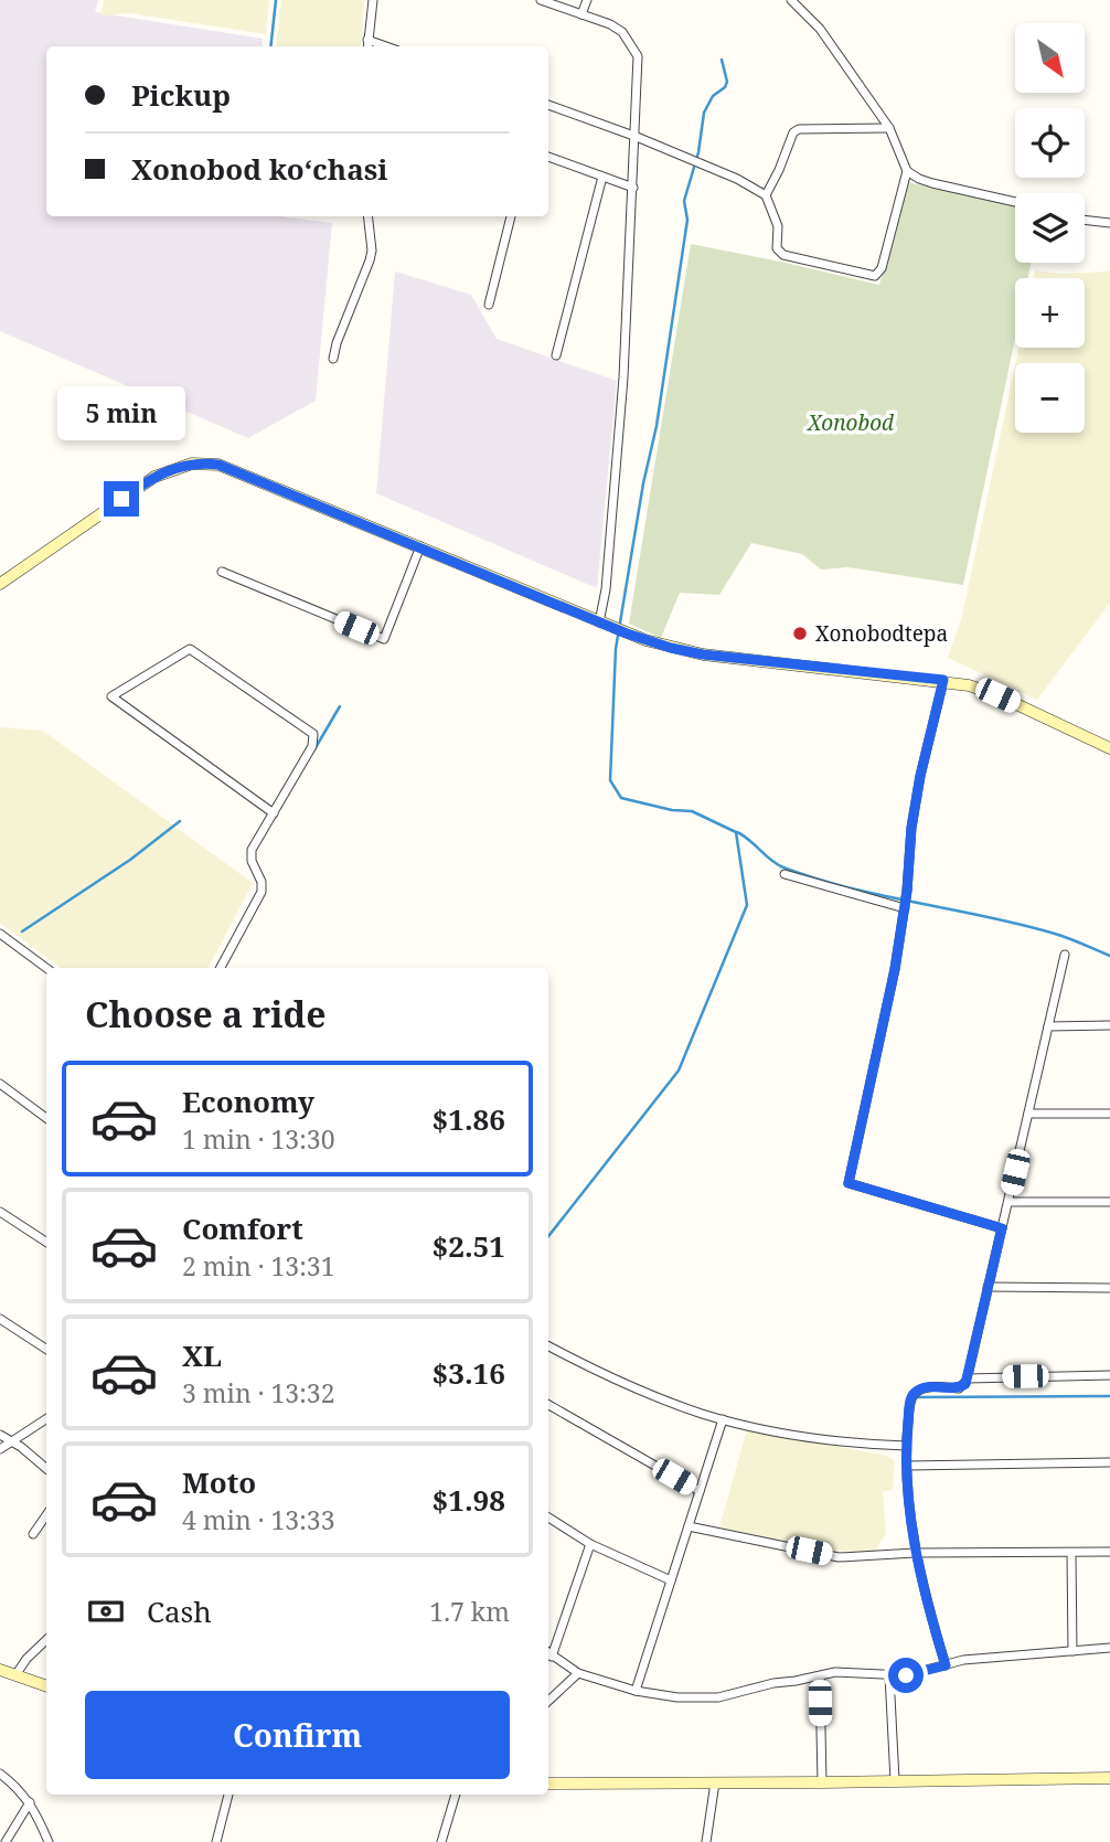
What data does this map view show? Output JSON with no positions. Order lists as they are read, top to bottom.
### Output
{
  "parks": ["Xonobod"],
  "places": ["Xonobodtepa"],
  "north": "bottom right",
  "page": {
    "map_buttons": ["+", "−"],
    "banner": ["Pickup", "Xonobod koʻchasi"],
    "bubble": "5 min",
    "heading": "Choose a ride",
    "list": [
      {
        "name": "Economy",
        "note": "1 min · 13:30",
        "value": "$1.86"
      },
      {
        "name": "Comfort",
        "note": "2 min · 13:31",
        "value": "$2.51"
      },
      {
        "name": "XL",
        "note": "3 min · 13:32",
        "value": "$3.16"
      },
      {
        "name": "Moto",
        "note": "4 min · 13:33",
        "value": "$1.98"
      }
    ],
    "pay": ["Cash", "1.7 km"],
    "buttons": "Confirm"
  }
}
